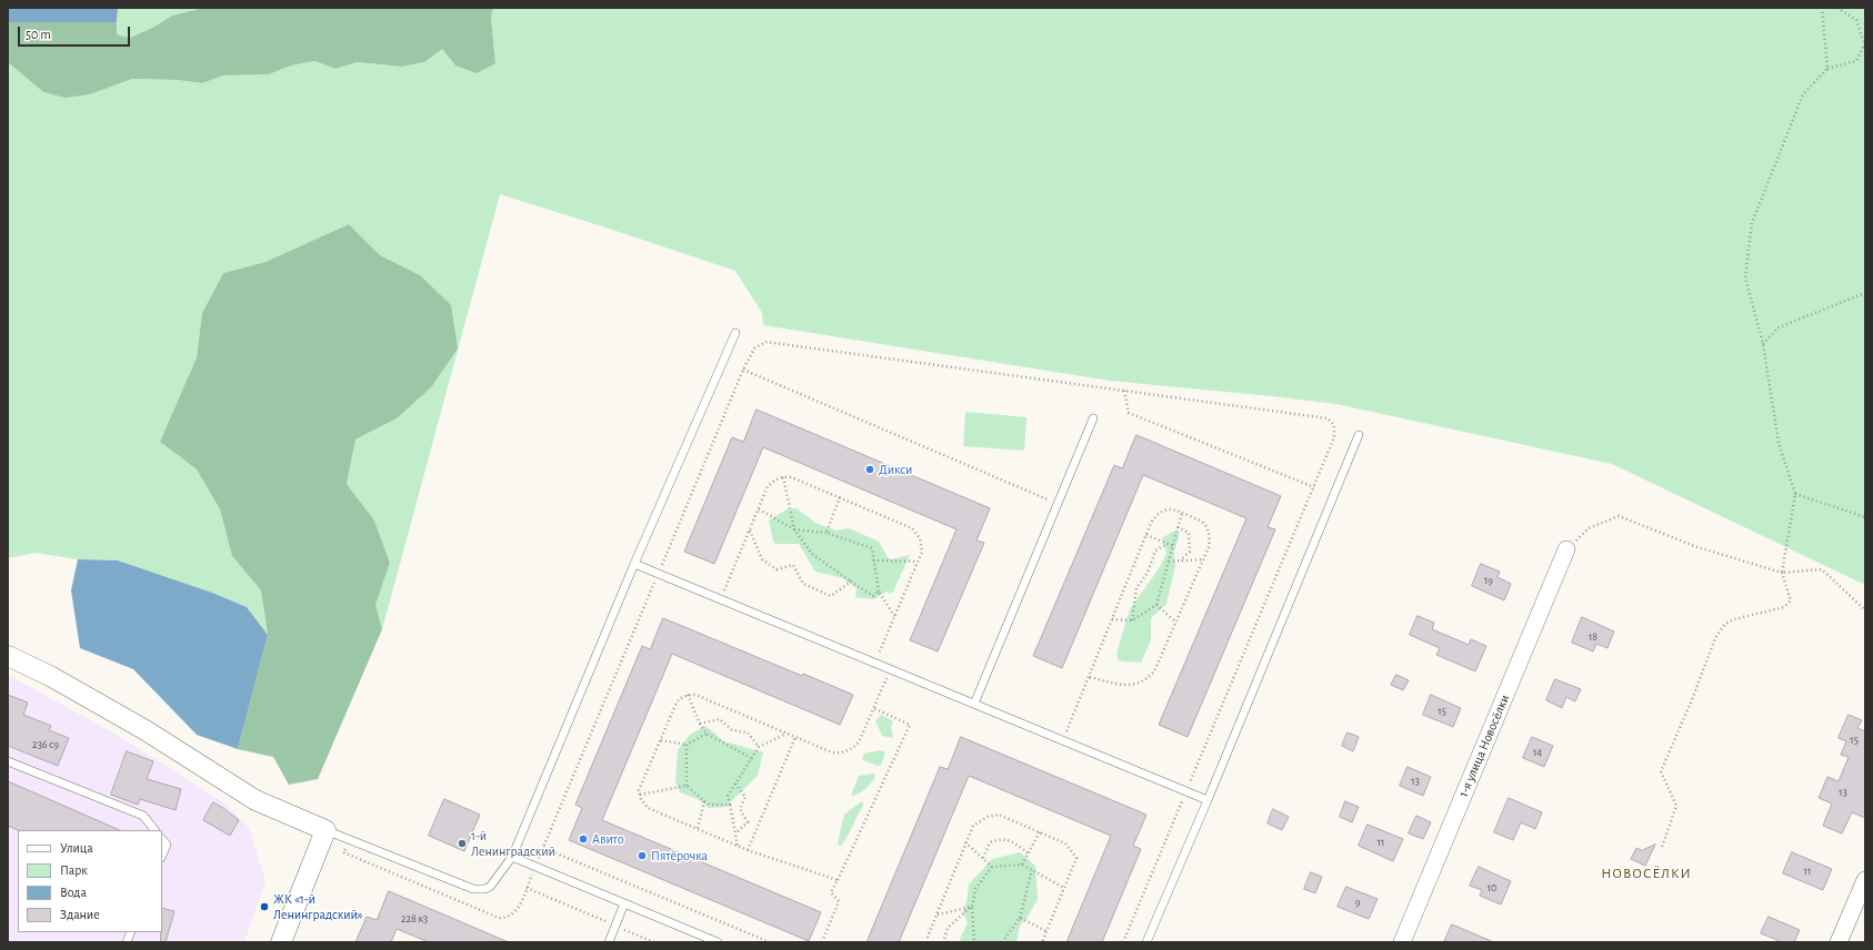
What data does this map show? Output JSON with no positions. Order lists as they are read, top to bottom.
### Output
{
  "streets": {
    "street": ["1-я улица Новосёлки"]
  },
  "districts": ["НОВОСЁЛКИ"],
  "places": [
    "Дикси",
    "Авито",
    "1-й Ленинградский",
    "Пятёрочка",
    "ЖК «1-й Ленинградский»"
  ],
  "house_numbers": [
    "19",
    "18",
    "15",
    "15",
    "236 с9",
    "14",
    "13",
    "13",
    "11",
    "11",
    "10",
    "9",
    "228 к3"
  ],
  "legend": [
    "Улица",
    "Парк",
    "Вода",
    "Здание"
  ],
  "scale_bar": "50 m"
}
